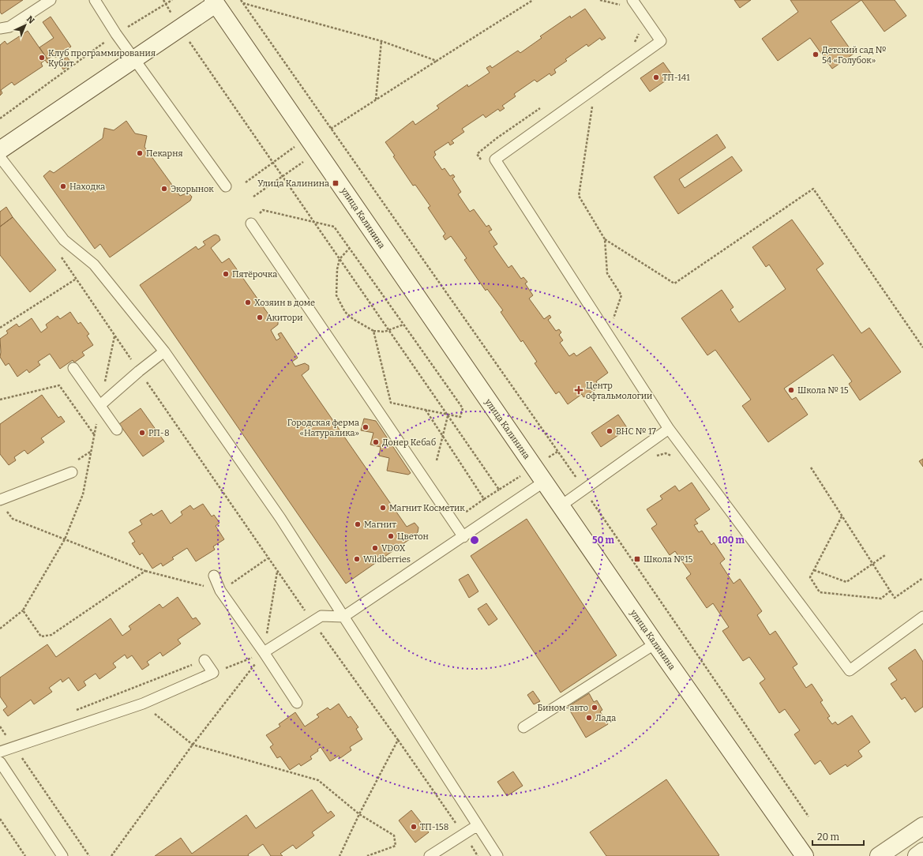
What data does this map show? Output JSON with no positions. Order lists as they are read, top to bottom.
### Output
{
  "streets": {
    "street": ["улица Калинина"]
  },
  "places": {
    "other": [
      "Детский сад № 54 «Голубок»",
      "Клуб программирования Кубит",
      "ТП-141",
      "Пекарня",
      "Находка",
      "Экорынок",
      "Пятёрочка",
      "Хозяин в доме",
      "Акитори",
      "Школа № 15",
      "Городская ферма «Натуралика»",
      "ВНС № 17",
      "РП-8",
      "Донер Кебаб",
      "Магнит Косметик",
      "Магнит",
      "Цветон",
      "VDOX",
      "Wildberries",
      "Бином-авто",
      "Лада",
      "ТП-158"
    ],
    "transit": ["Улица Калинина", "Школа №15"],
    "health": ["Центр офтальмологии"]
  },
  "scale_bar": "20 m",
  "north": "top right",
  "rings": ["50 m", "100 m"]
}
